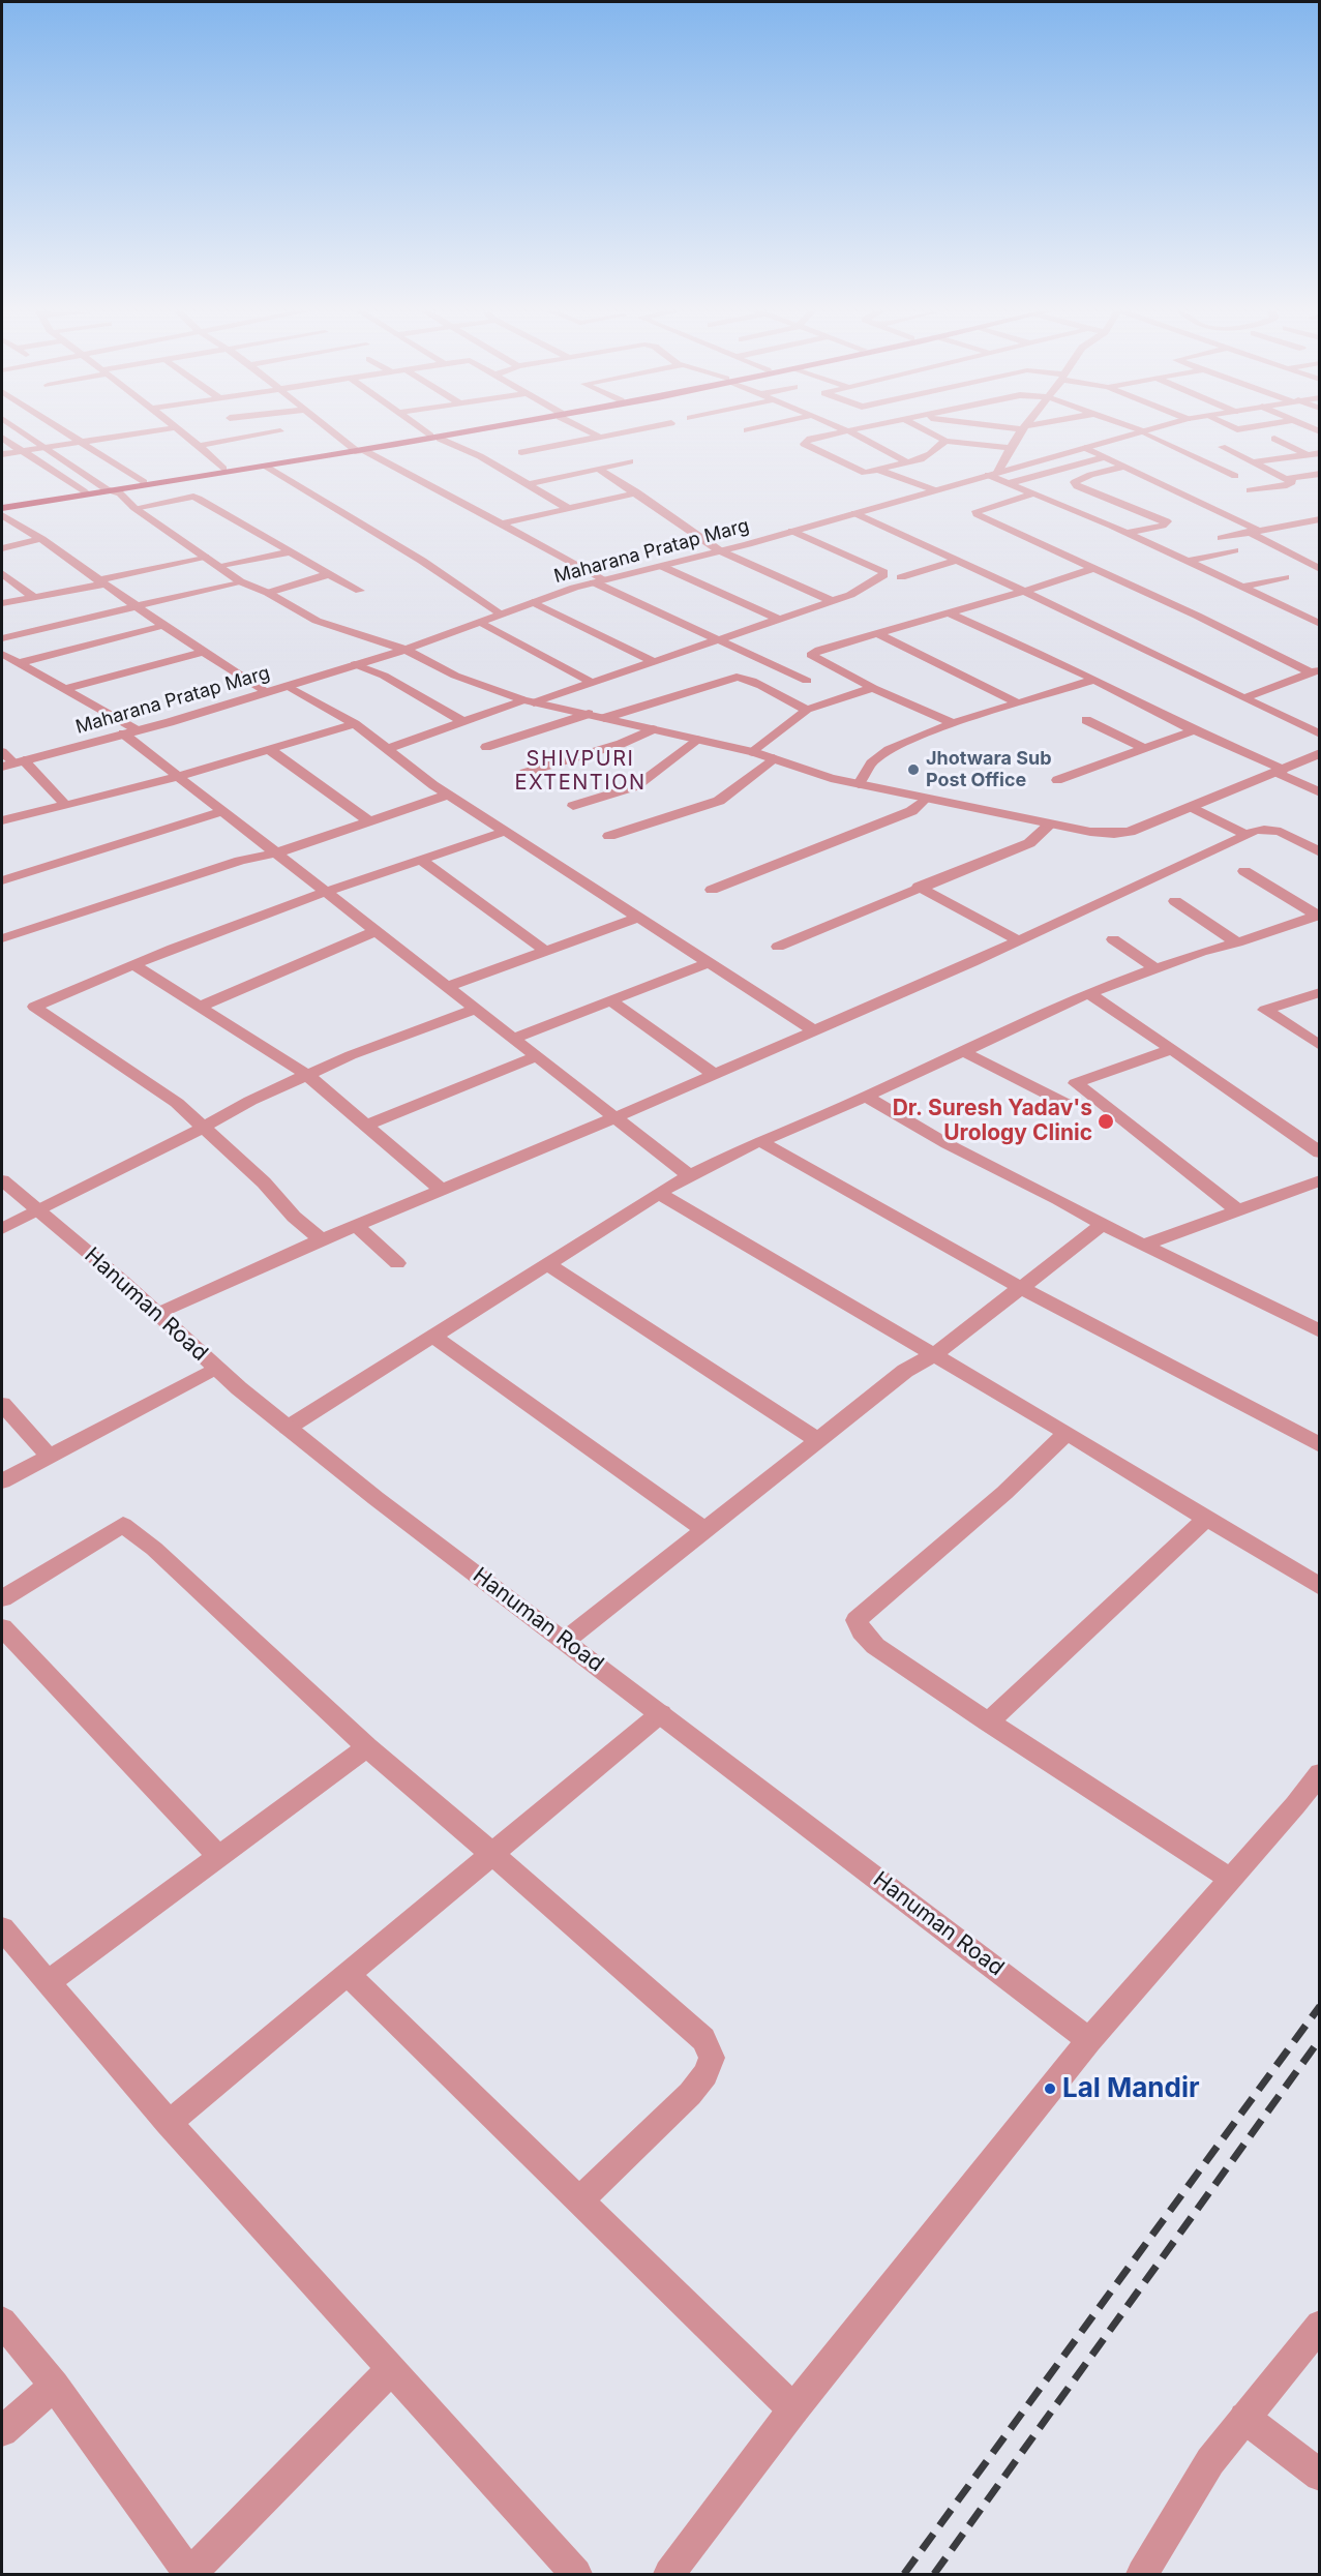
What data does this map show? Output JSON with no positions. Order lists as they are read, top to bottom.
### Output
{
  "streets": {
    "street": ["Maharana Pratap Marg", "Hanuman Road"]
  },
  "districts": ["SHIVPURI EXTENTION"],
  "places": ["Jhotwara Sub Post Office", "Dr. Suresh Yadav's Urology Clinic", "Lal Mandir"]
}
